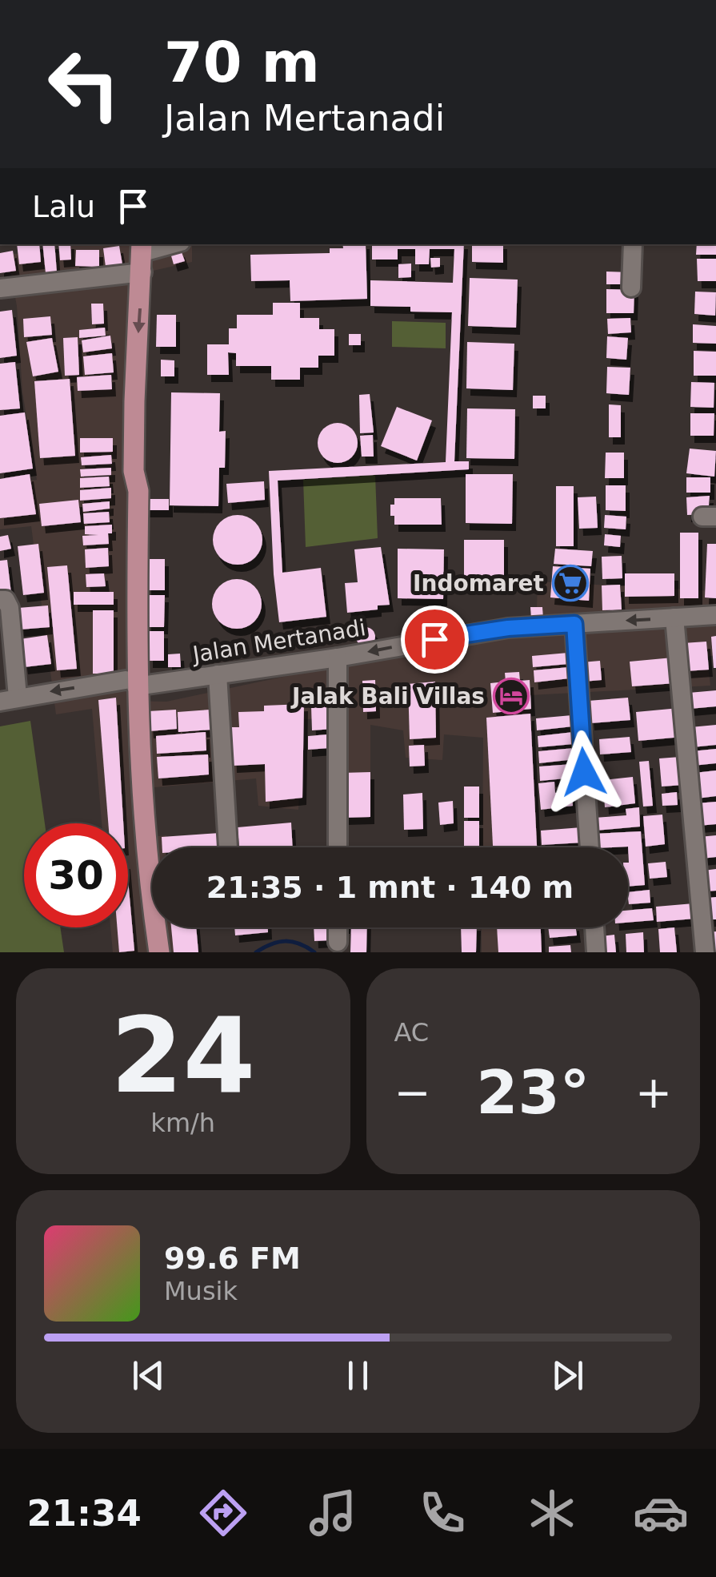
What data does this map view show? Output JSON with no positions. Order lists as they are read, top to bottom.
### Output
{
  "streets": {
    "street": ["Jalan Mertanadi"]
  },
  "one_way": ["Jalan Mertanadi"],
  "places": {
    "supermarket": ["Indomaret"],
    "hotel": ["Jalak Bali Villas"]
  },
  "page": {
    "turn": ["70 m", "Jalan Mertanadi"],
    "then": "Lalu",
    "limit": "30",
    "trip": "21:35 · 1 mnt · 140 m",
    "tile": [
      ["24", "km/h"],
      "AC"
    ],
    "heat": ["−", "23°", "+"],
    "song": ["99.6 FM", "Musik"],
    "tabs": "21:34"
  }
}
